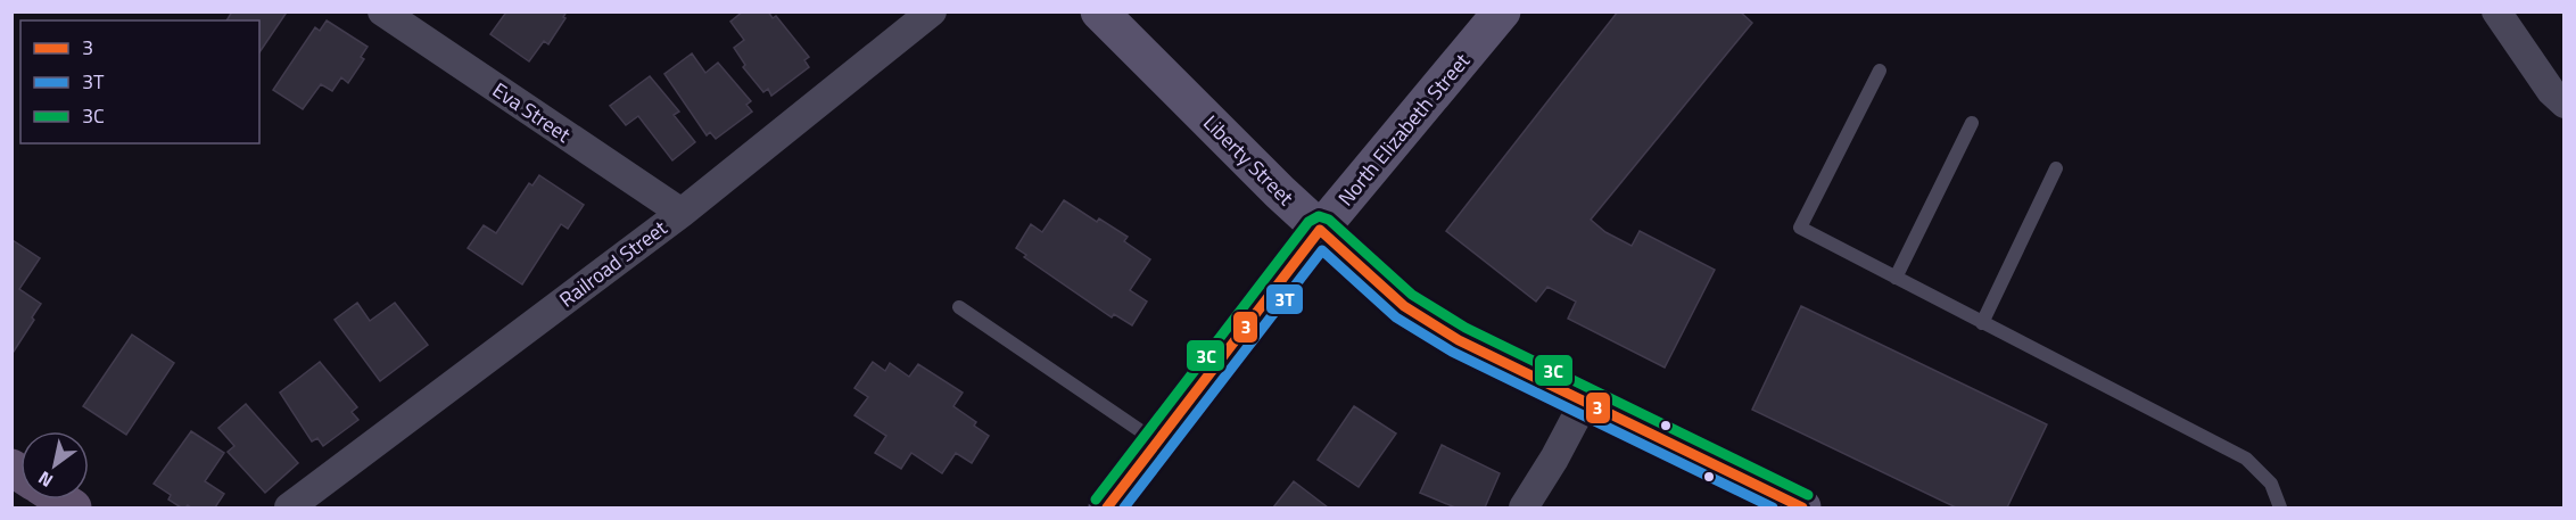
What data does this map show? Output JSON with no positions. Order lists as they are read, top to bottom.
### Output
{
  "streets": {
    "street": [
      "Eva Street",
      "North Elizabeth Street",
      "Liberty Street",
      "Railroad Street"
    ]
  },
  "crossings": [
    ["Eva Street", "Railroad Street"],
    ["North Elizabeth Street", "Liberty Street"]
  ],
  "lines": ["transit line 3C", "transit line 3", "transit line 3T"],
  "legend": ["3", "3T", "3C"],
  "north": "bottom left"
}
